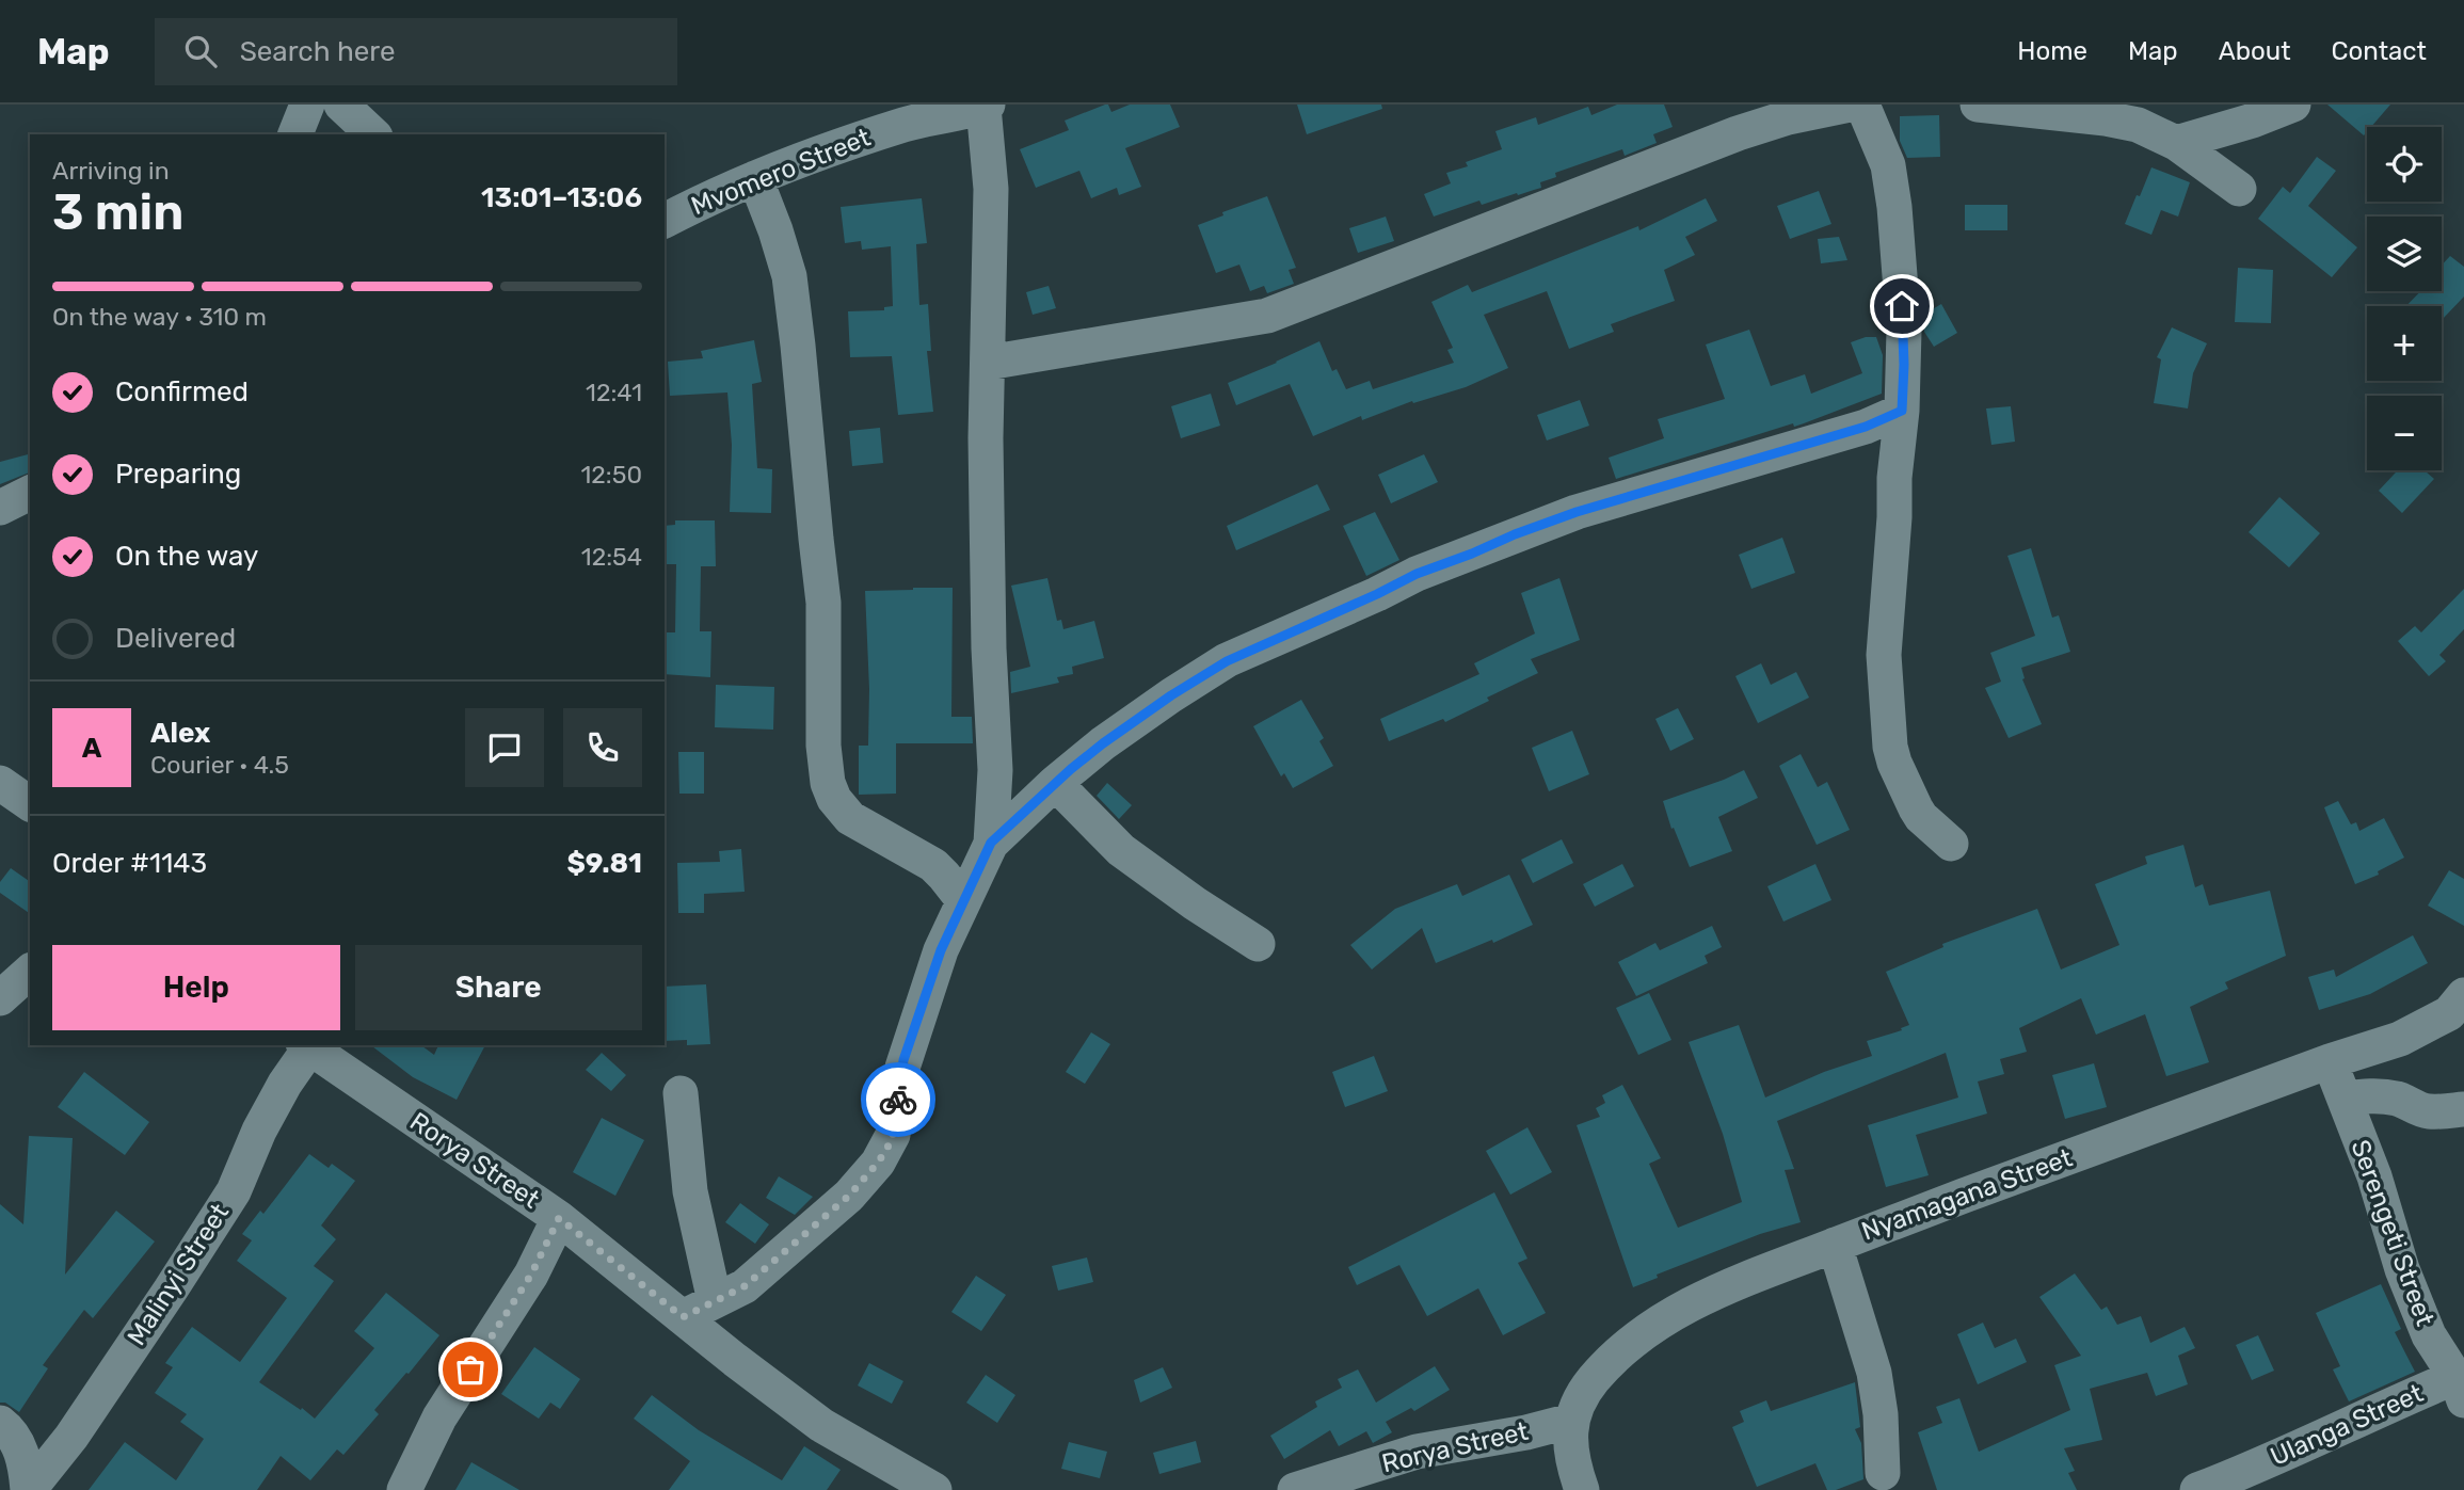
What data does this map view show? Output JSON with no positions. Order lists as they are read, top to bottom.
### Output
{
  "streets": {
    "street": [
      "Mvomero Street",
      "Rorya Street",
      "Nyamagana Street",
      "Serengeti Street",
      "Malinyi Street",
      "Ulanga Street"
    ]
  },
  "crossings": [
    ["Rorya Street", "Nyamagana Street"],
    ["Rorya Street", "Malinyi Street"],
    ["Nyamagana Street", "Serengeti Street"],
    ["Serengeti Street", "Ulanga Street"]
  ],
  "page": {
    "header": "Map",
    "search": "Search here",
    "nav": [
      "Home",
      "Map",
      "About",
      "Contact"
    ],
    "map_buttons": ["+", "−"],
    "heading": ["3 min", "Arriving in", "13:01–13:06"],
    "panel": [
      "Alex",
      "Courier · 4.5",
      "Order #1143",
      "$9.81"
    ],
    "bar": "On the way · 310 m",
    "list": [
      ["Confirmed", "12:41"],
      ["Preparing", "12:50"],
      ["On the way", "12:54"],
      "Delivered"
    ],
    "round": "A",
    "buttons": ["Help", "Share"]
  }
}
